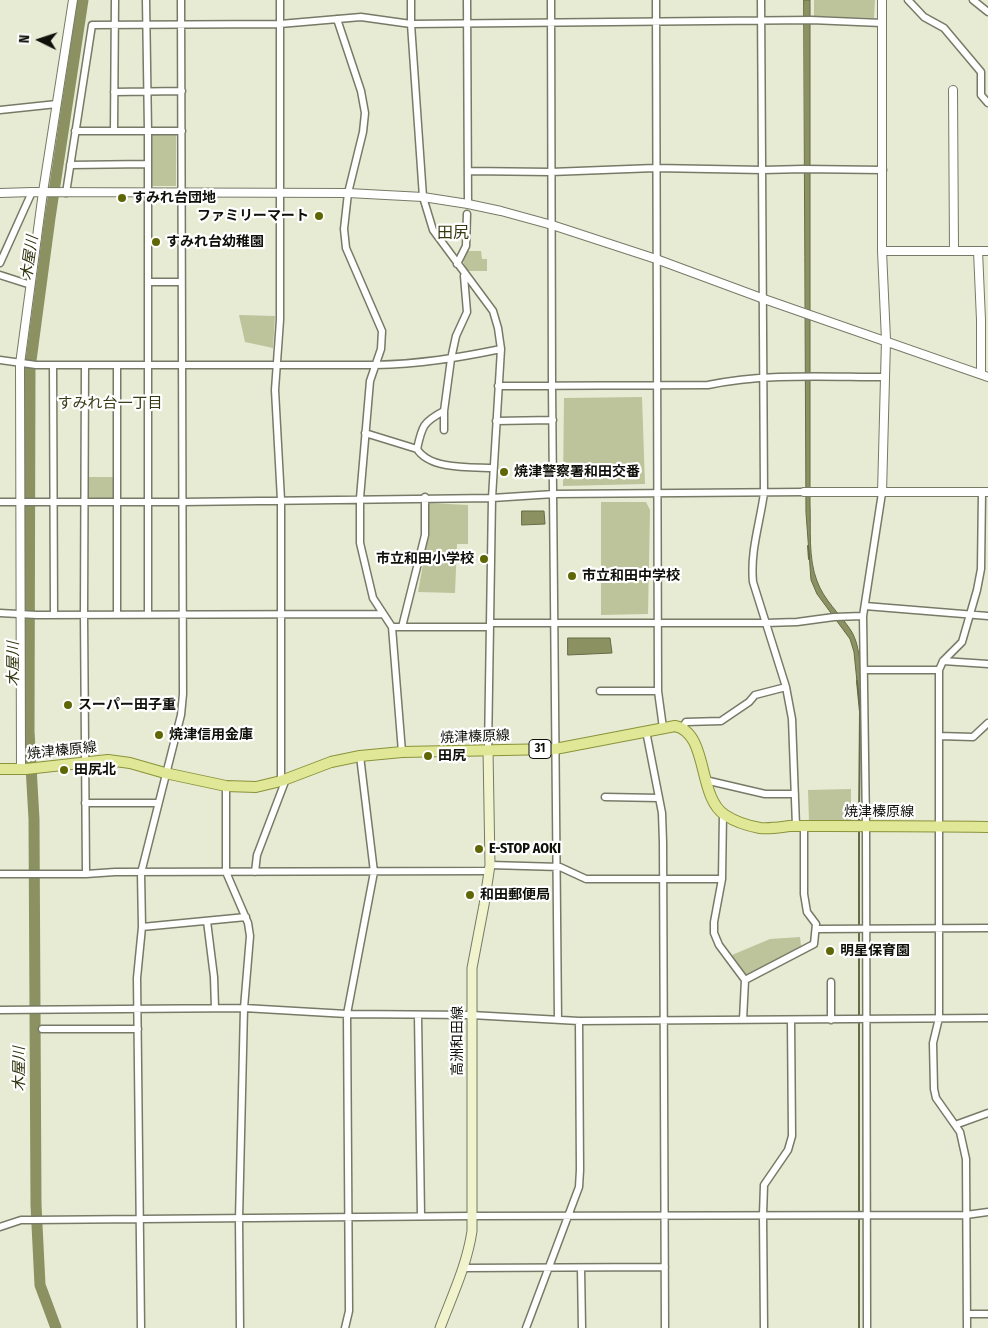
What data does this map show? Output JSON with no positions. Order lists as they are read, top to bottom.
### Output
{
  "streets": {
    "main road": ["焼津榛原線", "31", "高洲和田線"]
  },
  "crossings": [
    ["焼津榛原線", "高洲和田線"]
  ],
  "districts": ["田尻", "すみれ台一丁目"],
  "water": ["木屋川"],
  "places": [
    "すみれ台団地",
    "ファミリーマート",
    "すみれ台幼稚園",
    "焼津警察署和田交番",
    "市立和田小学校",
    "市立和田中学校",
    "スーパー田子重",
    "焼津信用金庫",
    "田尻",
    "田尻北",
    "E-STOP AOKI",
    "和田郵便局",
    "明星保育園"
  ],
  "north": "left"
}
